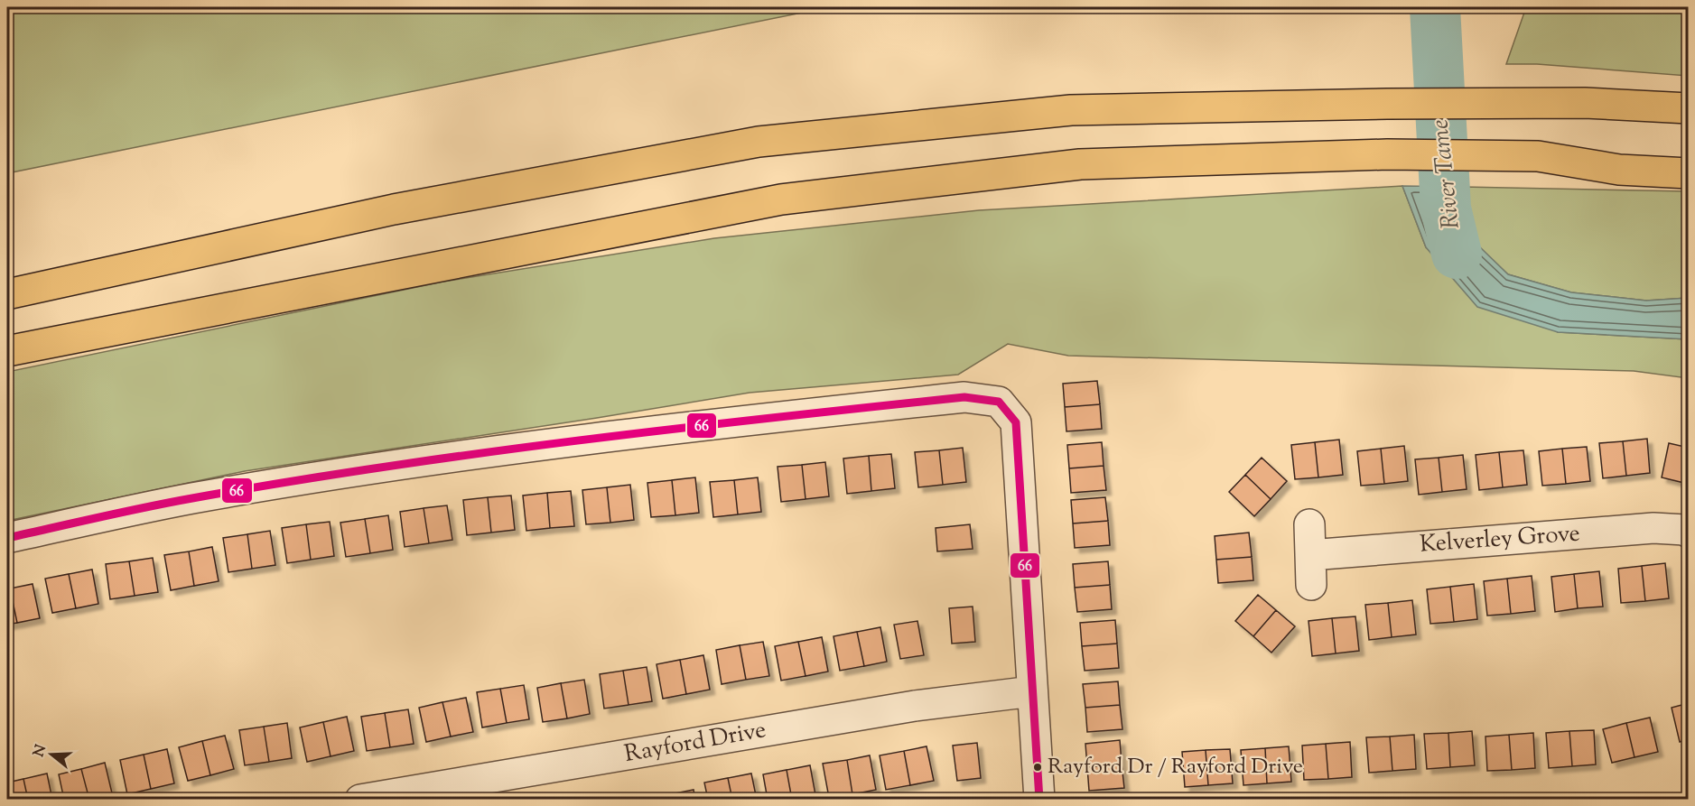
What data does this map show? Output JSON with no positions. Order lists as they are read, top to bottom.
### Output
{
  "streets": {
    "street": ["Kelverley Grove", "Rayford Drive"]
  },
  "water": ["River Tame"],
  "places": ["Rayford Dr / Rayford Drive"],
  "lines": ["transit line 66"],
  "north": "left"
}
